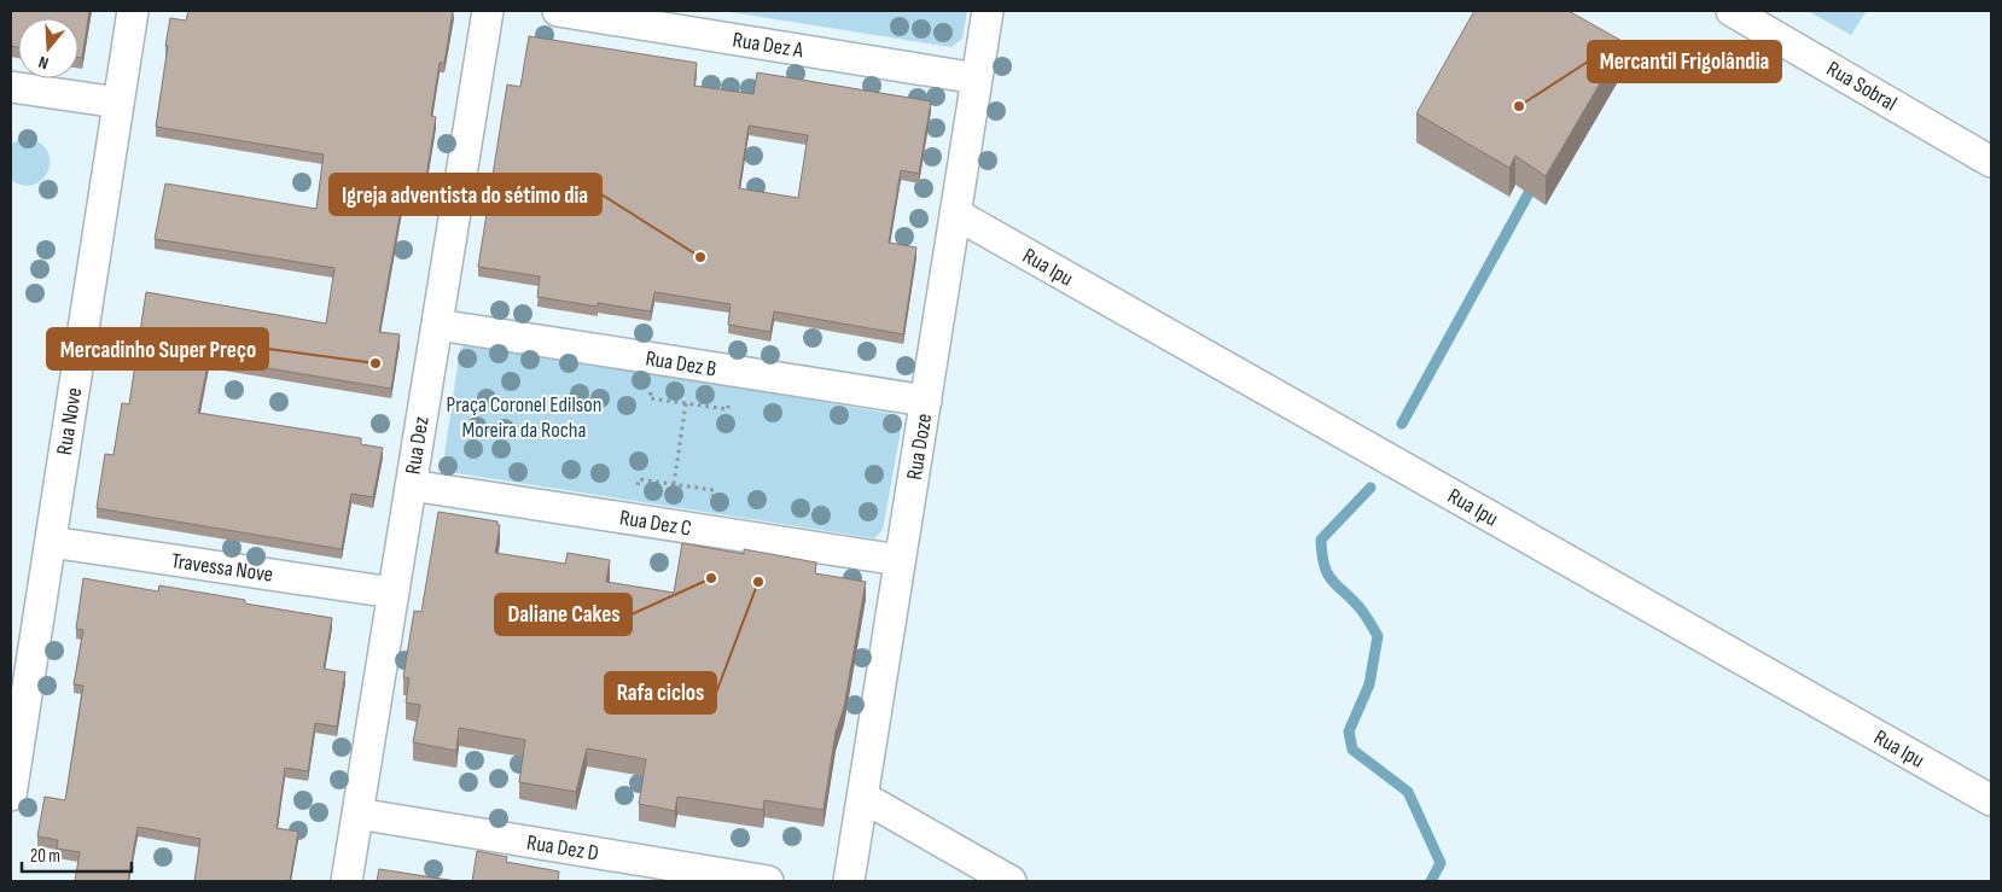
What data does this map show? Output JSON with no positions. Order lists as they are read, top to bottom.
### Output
{
  "streets": {
    "street": [
      "Rua Dez A",
      "Rua Sobral",
      "Rua Ipu",
      "Rua Dez B",
      "Rua Nove",
      "Rua Dez",
      "Rua Doze",
      "Rua Dez C",
      "Travessa Nove",
      "Rua Dez D"
    ]
  },
  "crossings": [
    ["Rua Dez A", "Rua Doze"],
    ["Rua Ipu", "Rua Doze"],
    ["Rua Dez B", "Rua Dez"],
    ["Rua Dez B", "Rua Doze"],
    ["Rua Nove", "Travessa Nove"],
    ["Rua Dez", "Rua Dez C"],
    ["Rua Dez", "Travessa Nove"],
    ["Rua Dez", "Rua Dez D"],
    ["Rua Doze", "Rua Dez C"]
  ],
  "parks": ["Praça Coronel Edilson Moreira da Rocha"],
  "places": [
    "Mercantil Frigolândia",
    "Igreja adventista do sétimo dia",
    "Mercadinho Super Preço",
    "Daliane Cakes",
    "Rafa ciclos"
  ],
  "scale_bar": "20 m",
  "north": "bottom"
}
